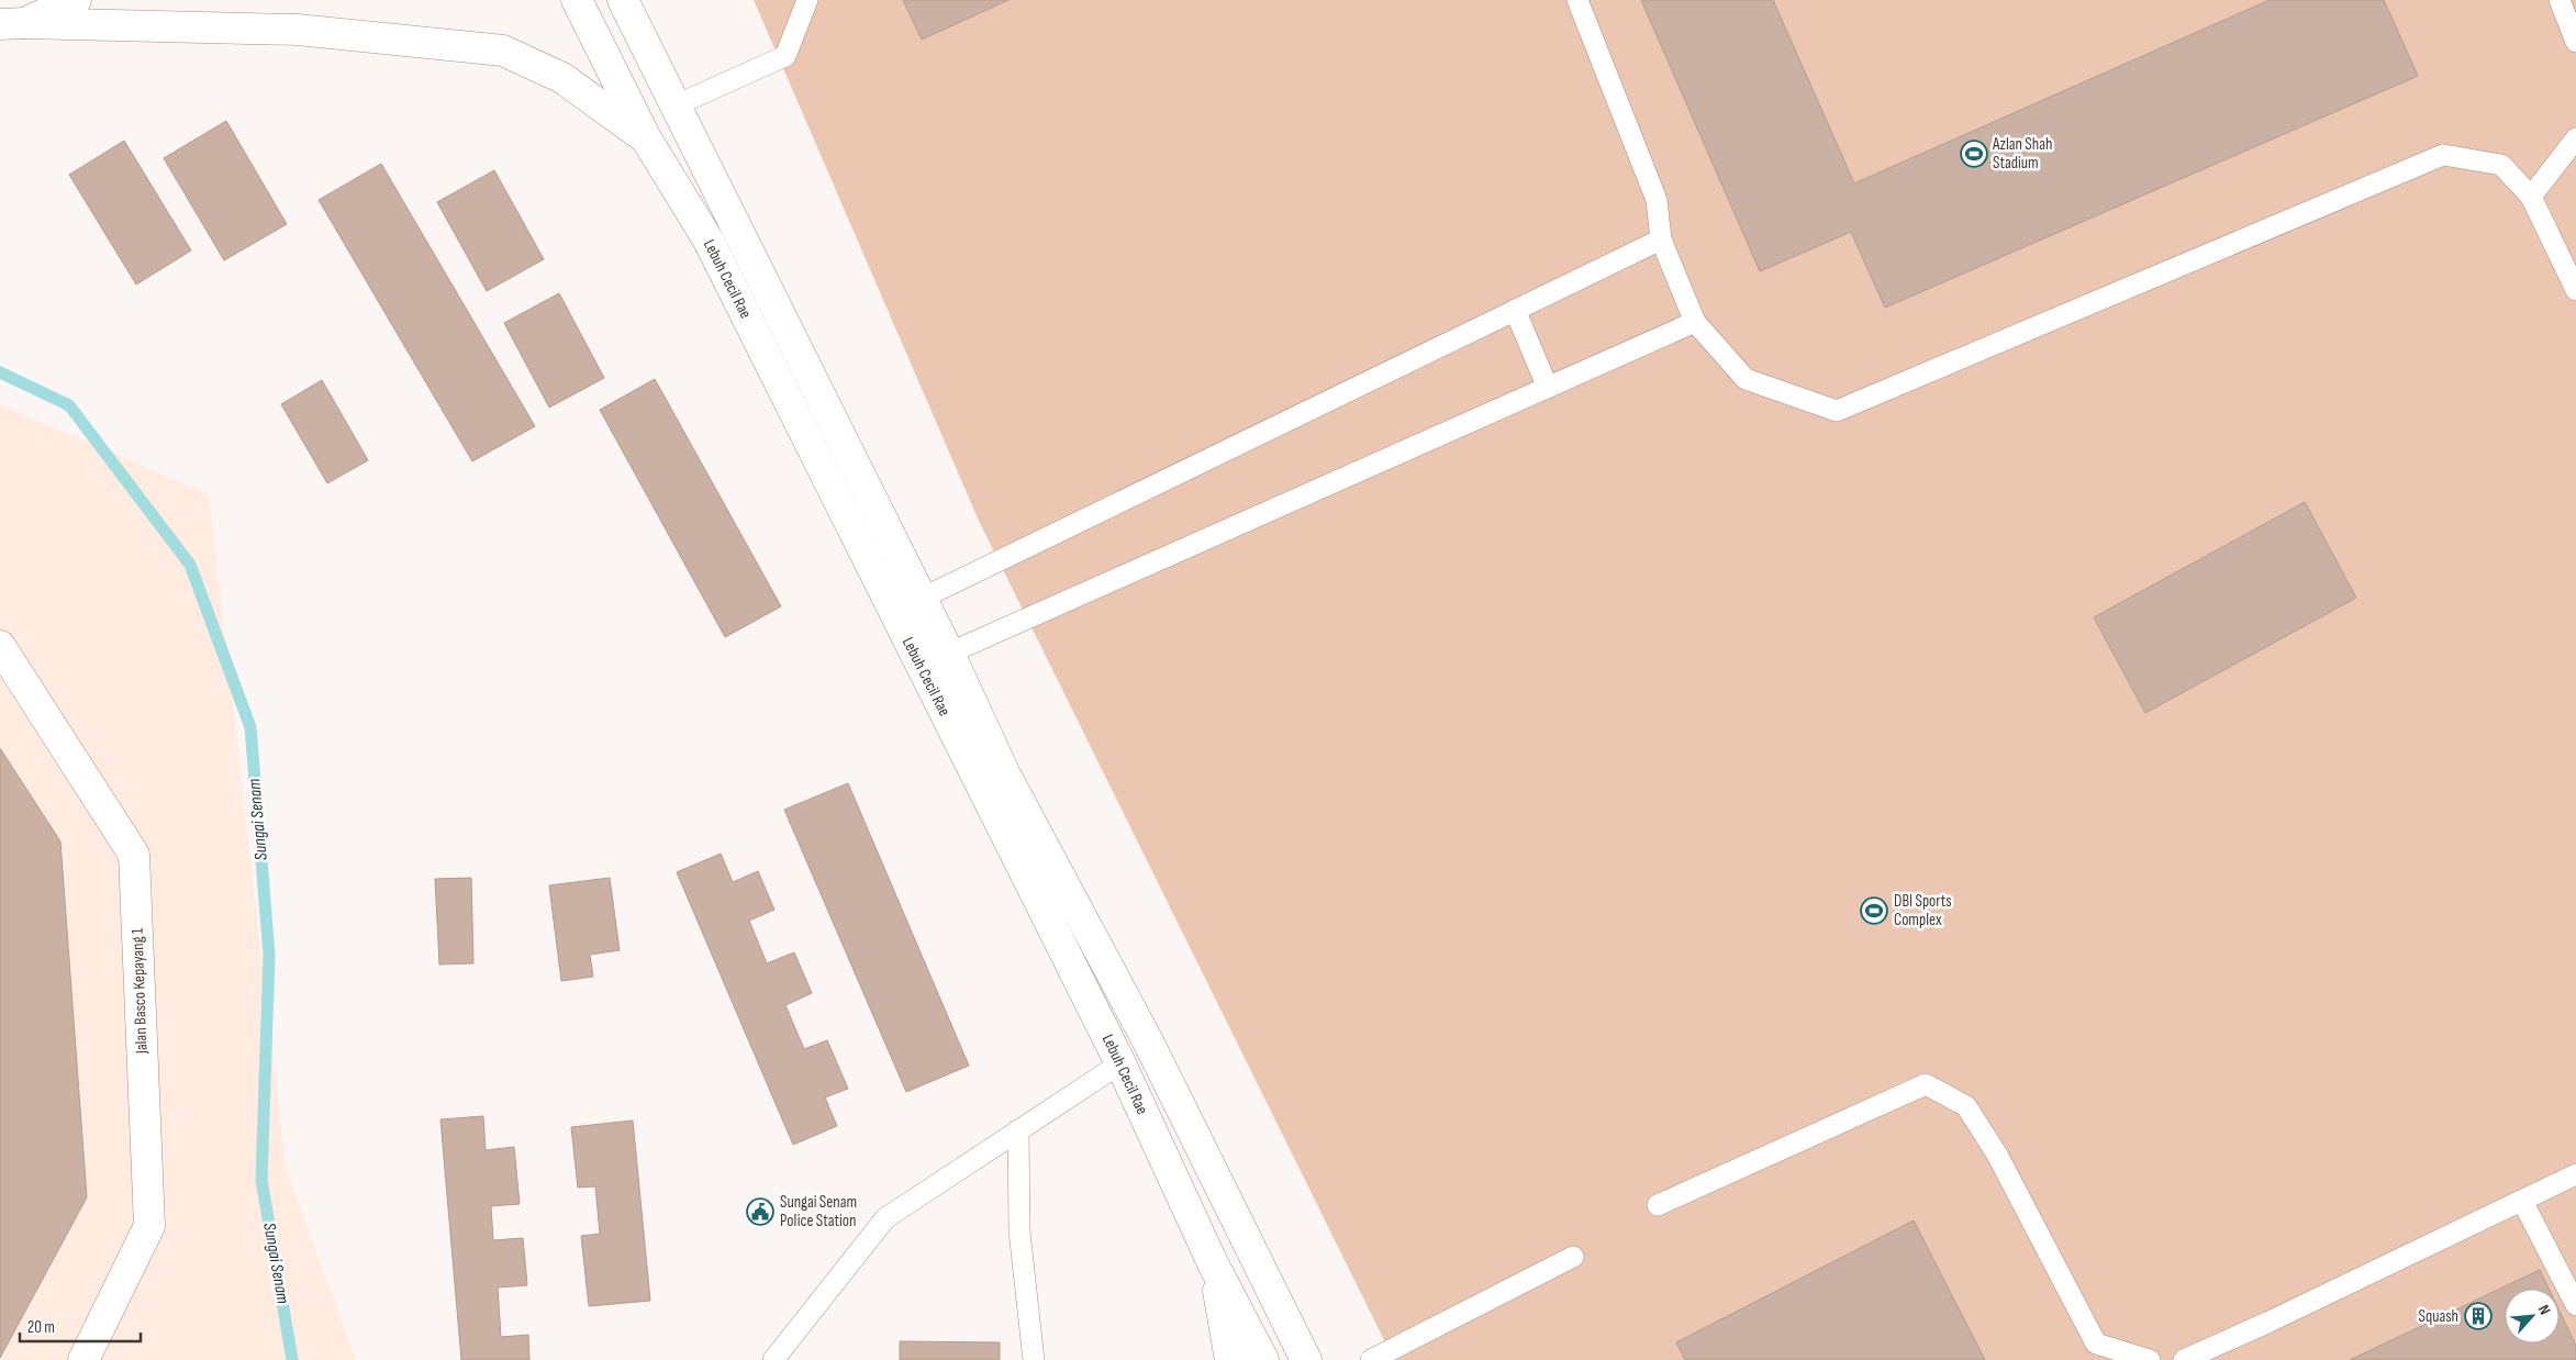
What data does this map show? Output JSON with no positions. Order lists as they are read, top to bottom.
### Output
{
  "streets": {
    "street": ["Lebuh Cecil Rae", "Jalan Basco Kepayang 1"]
  },
  "water": ["Sungai Senam"],
  "places": {
    "sports": ["Azlan Shah Stadium", "DBI Sports Complex"],
    "public building": ["Sungai Senam Police Station"],
    "building": ["Squash"]
  },
  "scale_bar": "20 m",
  "north": "top right"
}
